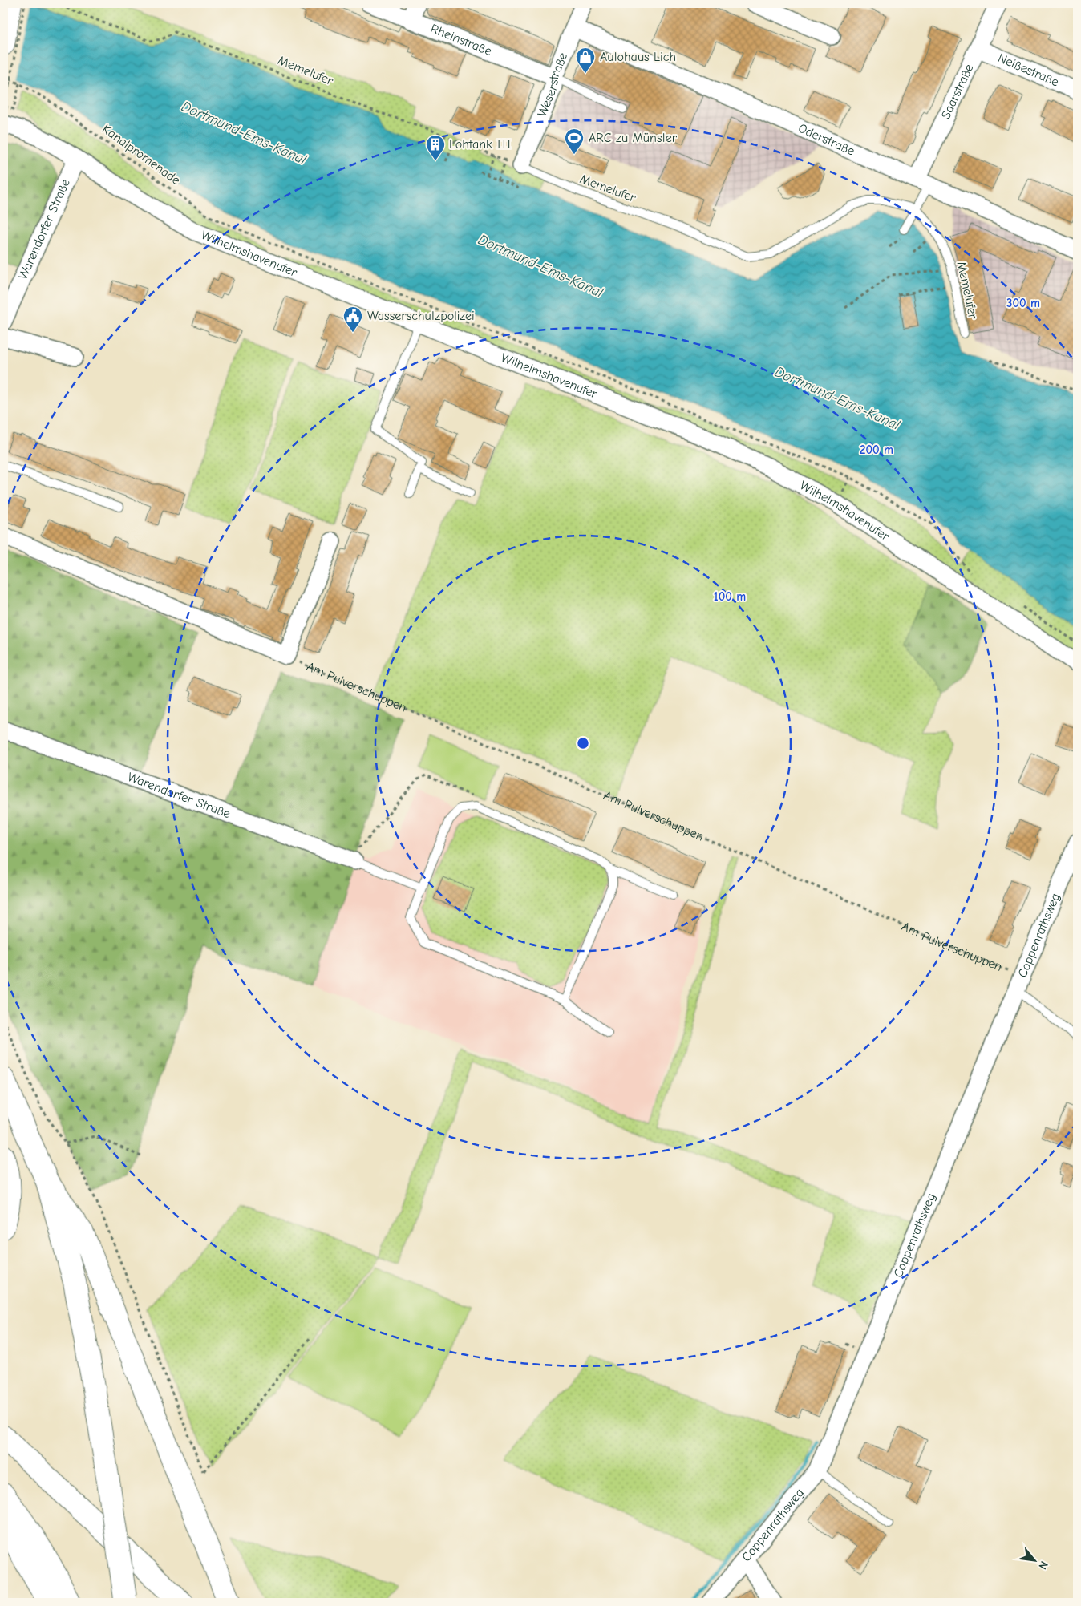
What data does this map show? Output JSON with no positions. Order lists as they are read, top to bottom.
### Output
{
  "streets": {
    "street": [
      "Rheinstraße",
      "Neißestraße",
      "Weserstraße",
      "Saarstraße",
      "Oderstraße",
      "Warendorfer Straße",
      "Wilhelmshavenufer",
      "Coppenrathsweg"
    ],
    "lane": ["Memelufer"],
    "path": ["Kanalpromenade", "Am Pulverschuppen"]
  },
  "crossings": [
    ["Rheinstraße", "Weserstraße"],
    ["Neißestraße", "Saarstraße"],
    ["Memelufer", "Weserstraße"],
    ["Weserstraße", "Oderstraße"],
    ["Saarstraße", "Oderstraße"],
    ["Warendorfer Straße", "Wilhelmshavenufer"],
    ["Am Pulverschuppen", "Coppenrathsweg"]
  ],
  "water": ["Dortmund-Ems-Kanal"],
  "places": {
    "shop": ["Autohaus Lich"],
    "sports": ["ARC zu Münster"],
    "building": ["Lohtank III"],
    "public building": ["Wasserschutzpolizei"]
  },
  "north": "bottom right",
  "rings": ["300 m", "200 m", "100 m"]
}
